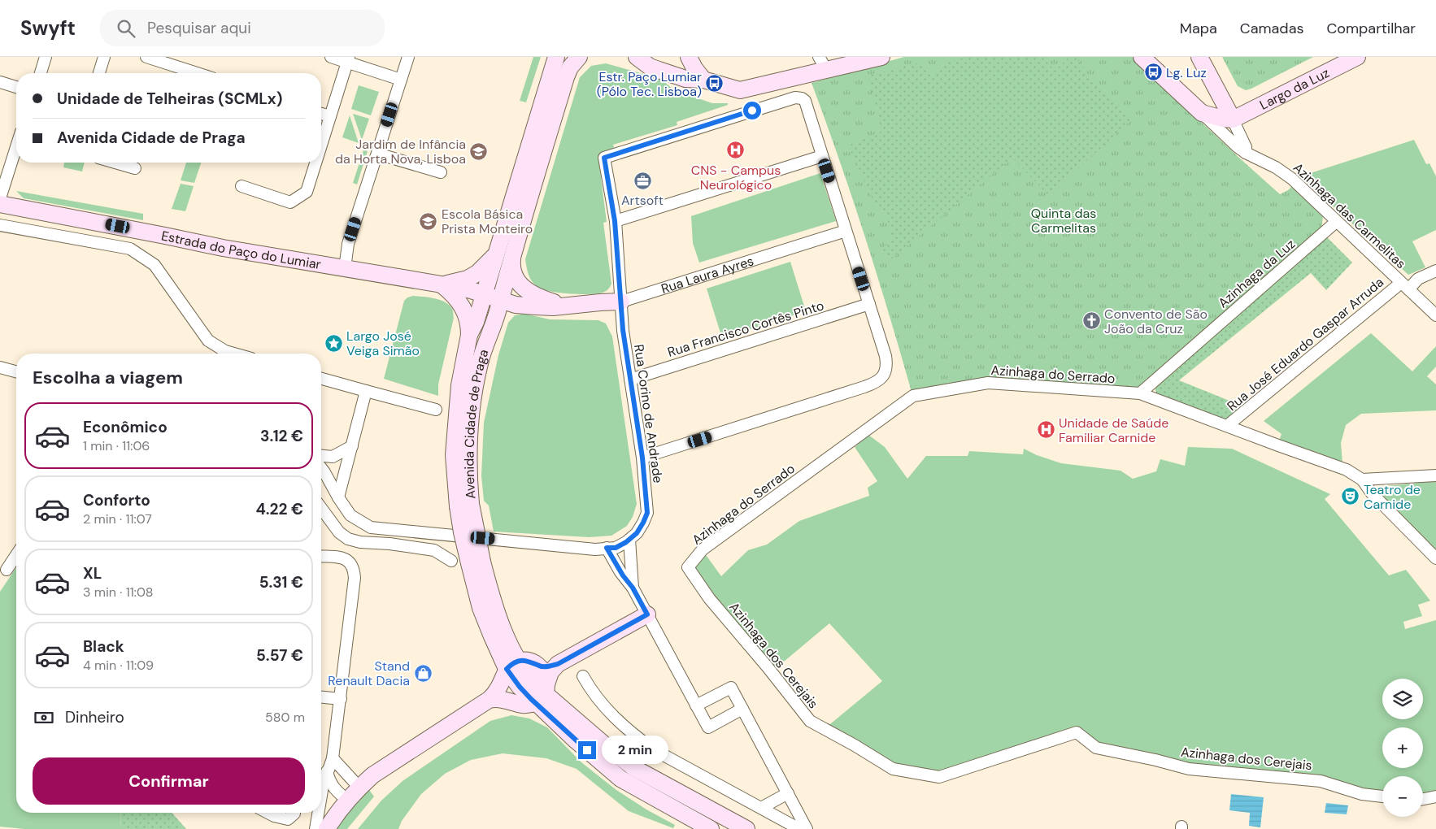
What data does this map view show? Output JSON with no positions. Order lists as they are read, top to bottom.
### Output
{
  "streets": {
    "main road": [
      "Largo da Luz",
      "Estrada do Paço do Lumiar",
      "Rua Laura Ayres",
      "Avenida Cidade de Praga"
    ],
    "street": [
      "Azinhaga das Carmelitas",
      "Azinhaga da Luz",
      "Rua Francisco Cortês Pinto",
      "Rua José Eduardo Gaspar Arruda",
      "Azinhaga do Serrado",
      "Rua Corino de Andrade",
      "Azinhaga dos Cerejais"
    ]
  },
  "crossings": [
    ["Azinhaga das Carmelitas", "Azinhaga da Luz"],
    ["Azinhaga das Carmelitas", "Rua José Eduardo Gaspar Arruda"],
    ["Estrada do Paço do Lumiar", "Rua Laura Ayres"],
    ["Estrada do Paço do Lumiar", "Avenida Cidade de Praga"],
    ["Azinhaga da Luz", "Azinhaga do Serrado"],
    ["Rua Laura Ayres", "Rua Corino de Andrade"],
    ["Rua Laura Ayres", "Avenida Cidade de Praga"],
    ["Rua Francisco Cortês Pinto", "Rua Corino de Andrade"],
    ["Rua José Eduardo Gaspar Arruda", "Azinhaga do Serrado"],
    ["Azinhaga do Serrado", "Azinhaga dos Cerejais"]
  ],
  "parks": ["Quinta das Carmelitas"],
  "places": {
    "bus stop": ["Lg. Luz", "Estr. Paço Lumiar (Pólo Tec. Lisboa)"],
    "hospital": ["CNS - Campus Neurológico", "Unidade de Saúde Familiar Carnide"],
    "school or university": ["Jardim de Infância da Horta Nova, Lisboa", "Escola Básica Prista Monteiro"],
    "office": ["Artsoft"],
    "church": ["Convento de São João da Cruz"],
    "place": ["Largo José Veiga Simão"],
    "theatre": ["Teatro de Carnide"],
    "shop": ["Stand Renault Dacia"]
  },
  "page": {
    "header": "Swyft",
    "search": "Pesquisar aqui",
    "nav": ["Mapa", "Camadas", "Compartilhar"],
    "banner": ["Unidade de Telheiras (SCMLx)", "Avenida Cidade de Praga"],
    "heading": "Escolha a viagem",
    "list": [
      {
        "name": "Econômico",
        "note": "1 min · 11:06",
        "value": "3.12 €"
      },
      {
        "name": "Conforto",
        "note": "2 min · 11:07",
        "value": "4.22 €"
      },
      {
        "name": "XL",
        "note": "3 min · 11:08",
        "value": "5.31 €"
      },
      {
        "name": "Black",
        "note": "4 min · 11:09",
        "value": "5.57 €"
      }
    ],
    "map_buttons": ["+", "−"],
    "pay": ["Dinheiro", "580 m"],
    "bubble": "2 min",
    "buttons": "Confirmar"
  }
}
